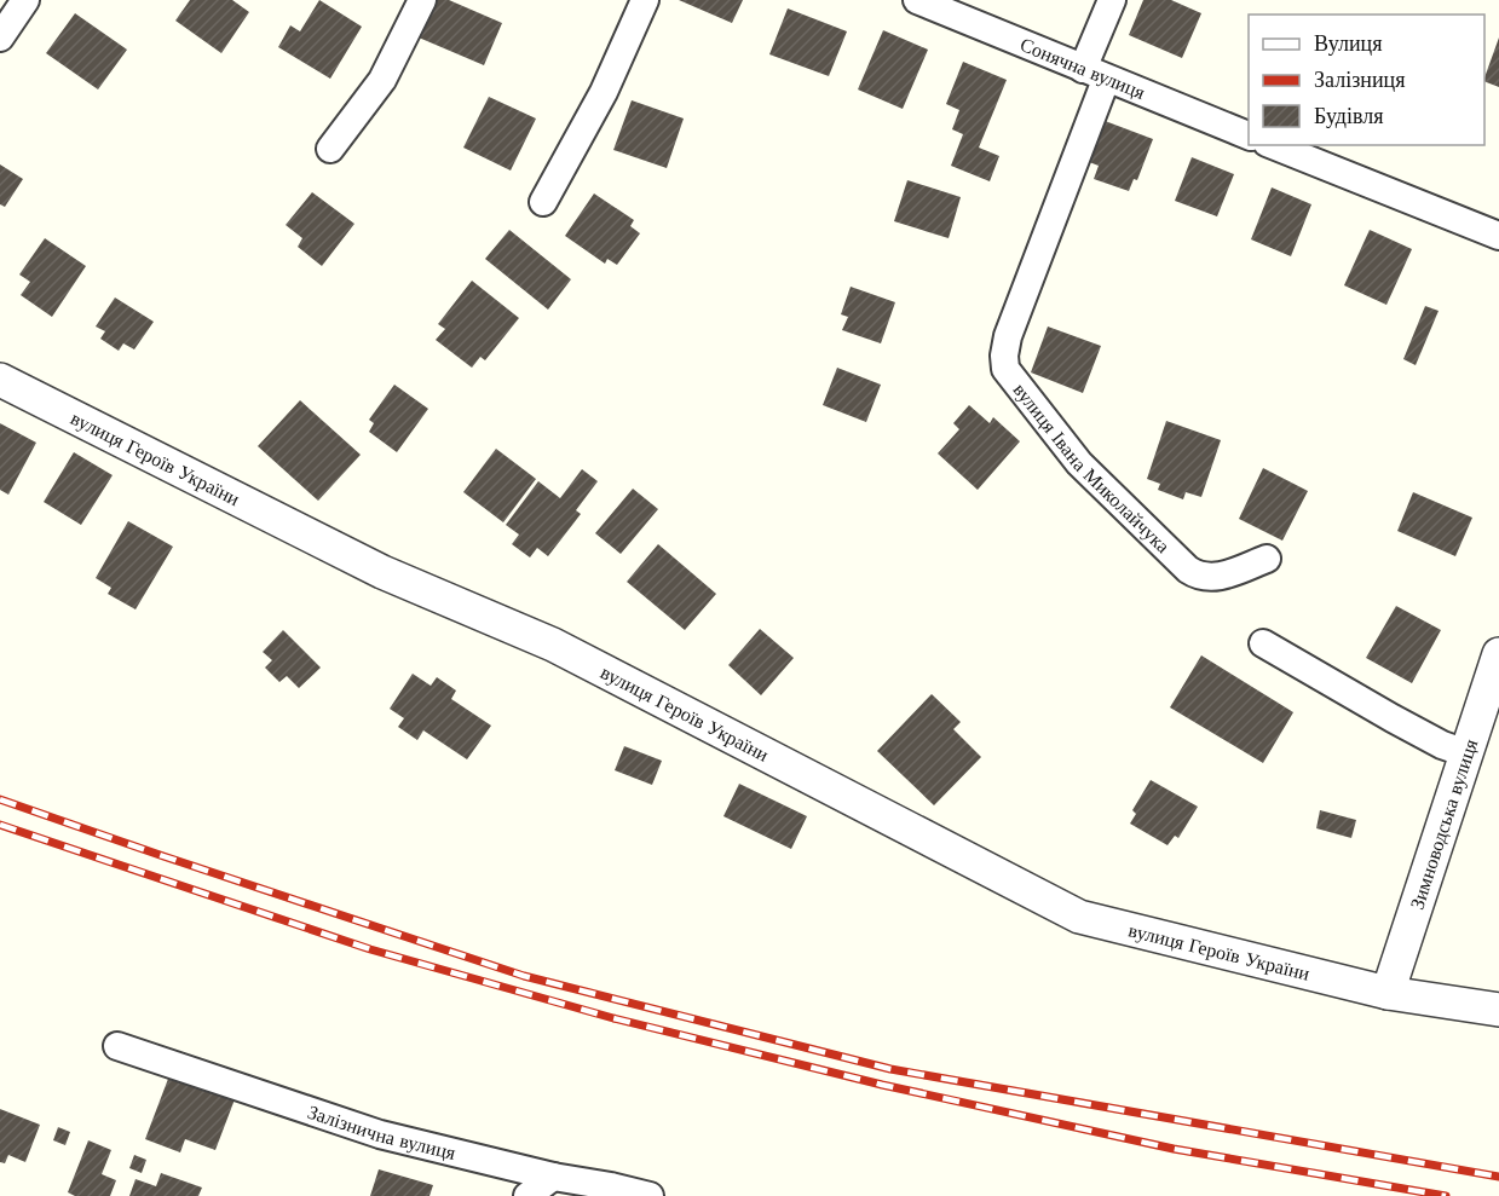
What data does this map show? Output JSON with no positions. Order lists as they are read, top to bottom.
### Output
{
  "streets": {
    "street": [
      "Сонячна вулиця",
      "вулиця Героїв України",
      "вулиця Івана Миколайчука",
      "Зимноводська вулиця",
      "Залізнична вулиця"
    ]
  },
  "crossings": [
    ["Сонячна вулиця", "вулиця Івана Миколайчука"],
    ["вулиця Героїв України", "Зимноводська вулиця"]
  ],
  "legend": ["Вулиця", "Залізниця", "Будівля"]
}
